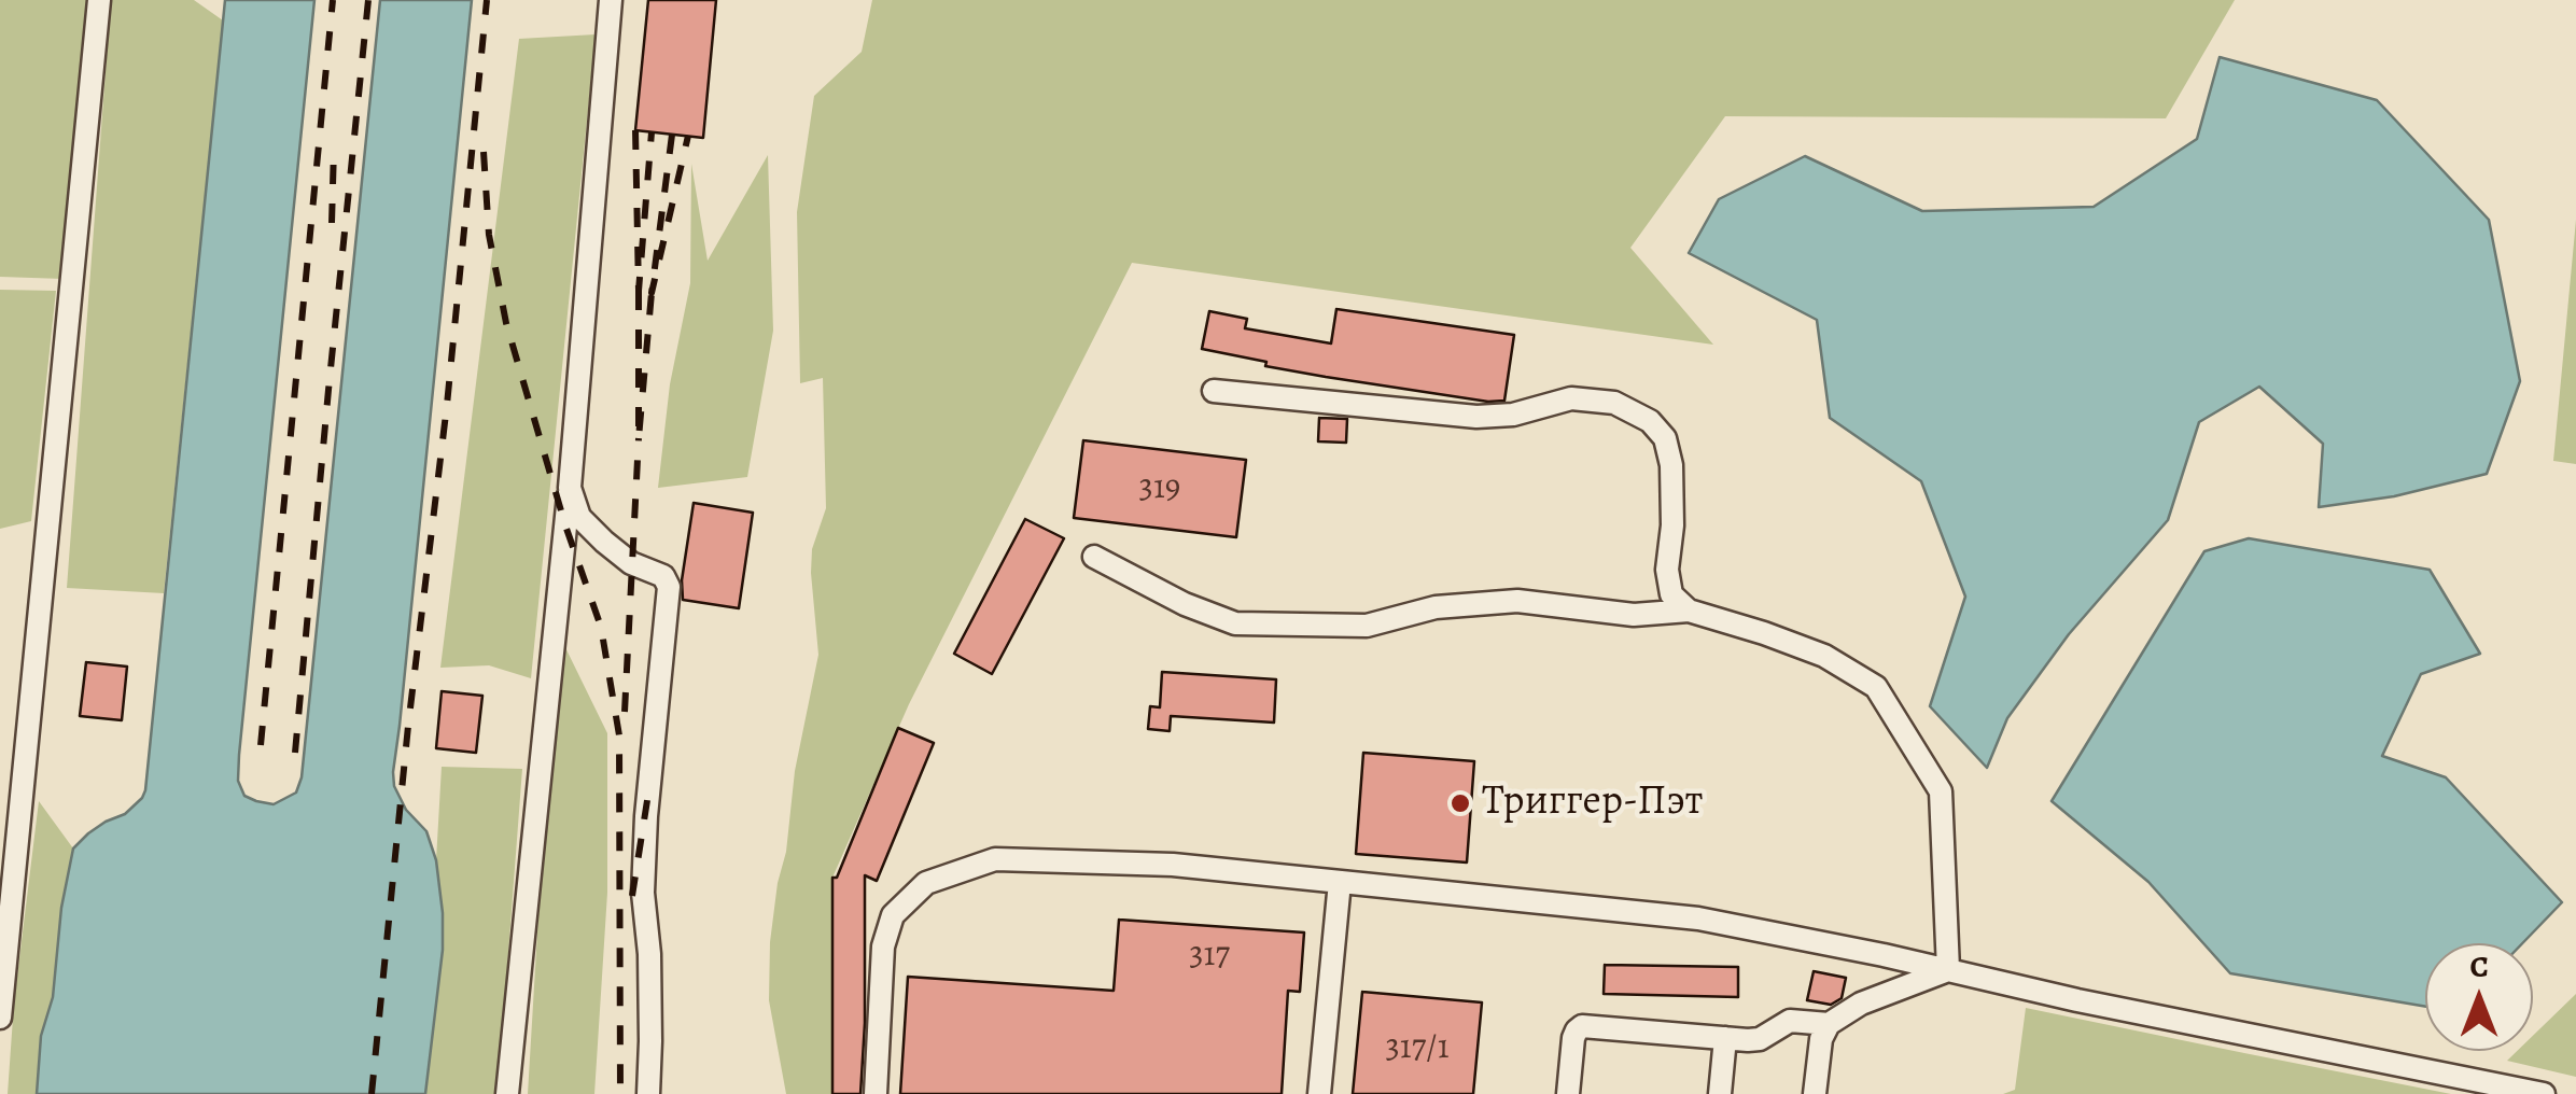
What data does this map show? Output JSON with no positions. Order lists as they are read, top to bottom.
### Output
{
  "places": ["Триггер-Пэт"],
  "house_numbers": ["319", "317", "317/1"],
  "north": "top"
}
